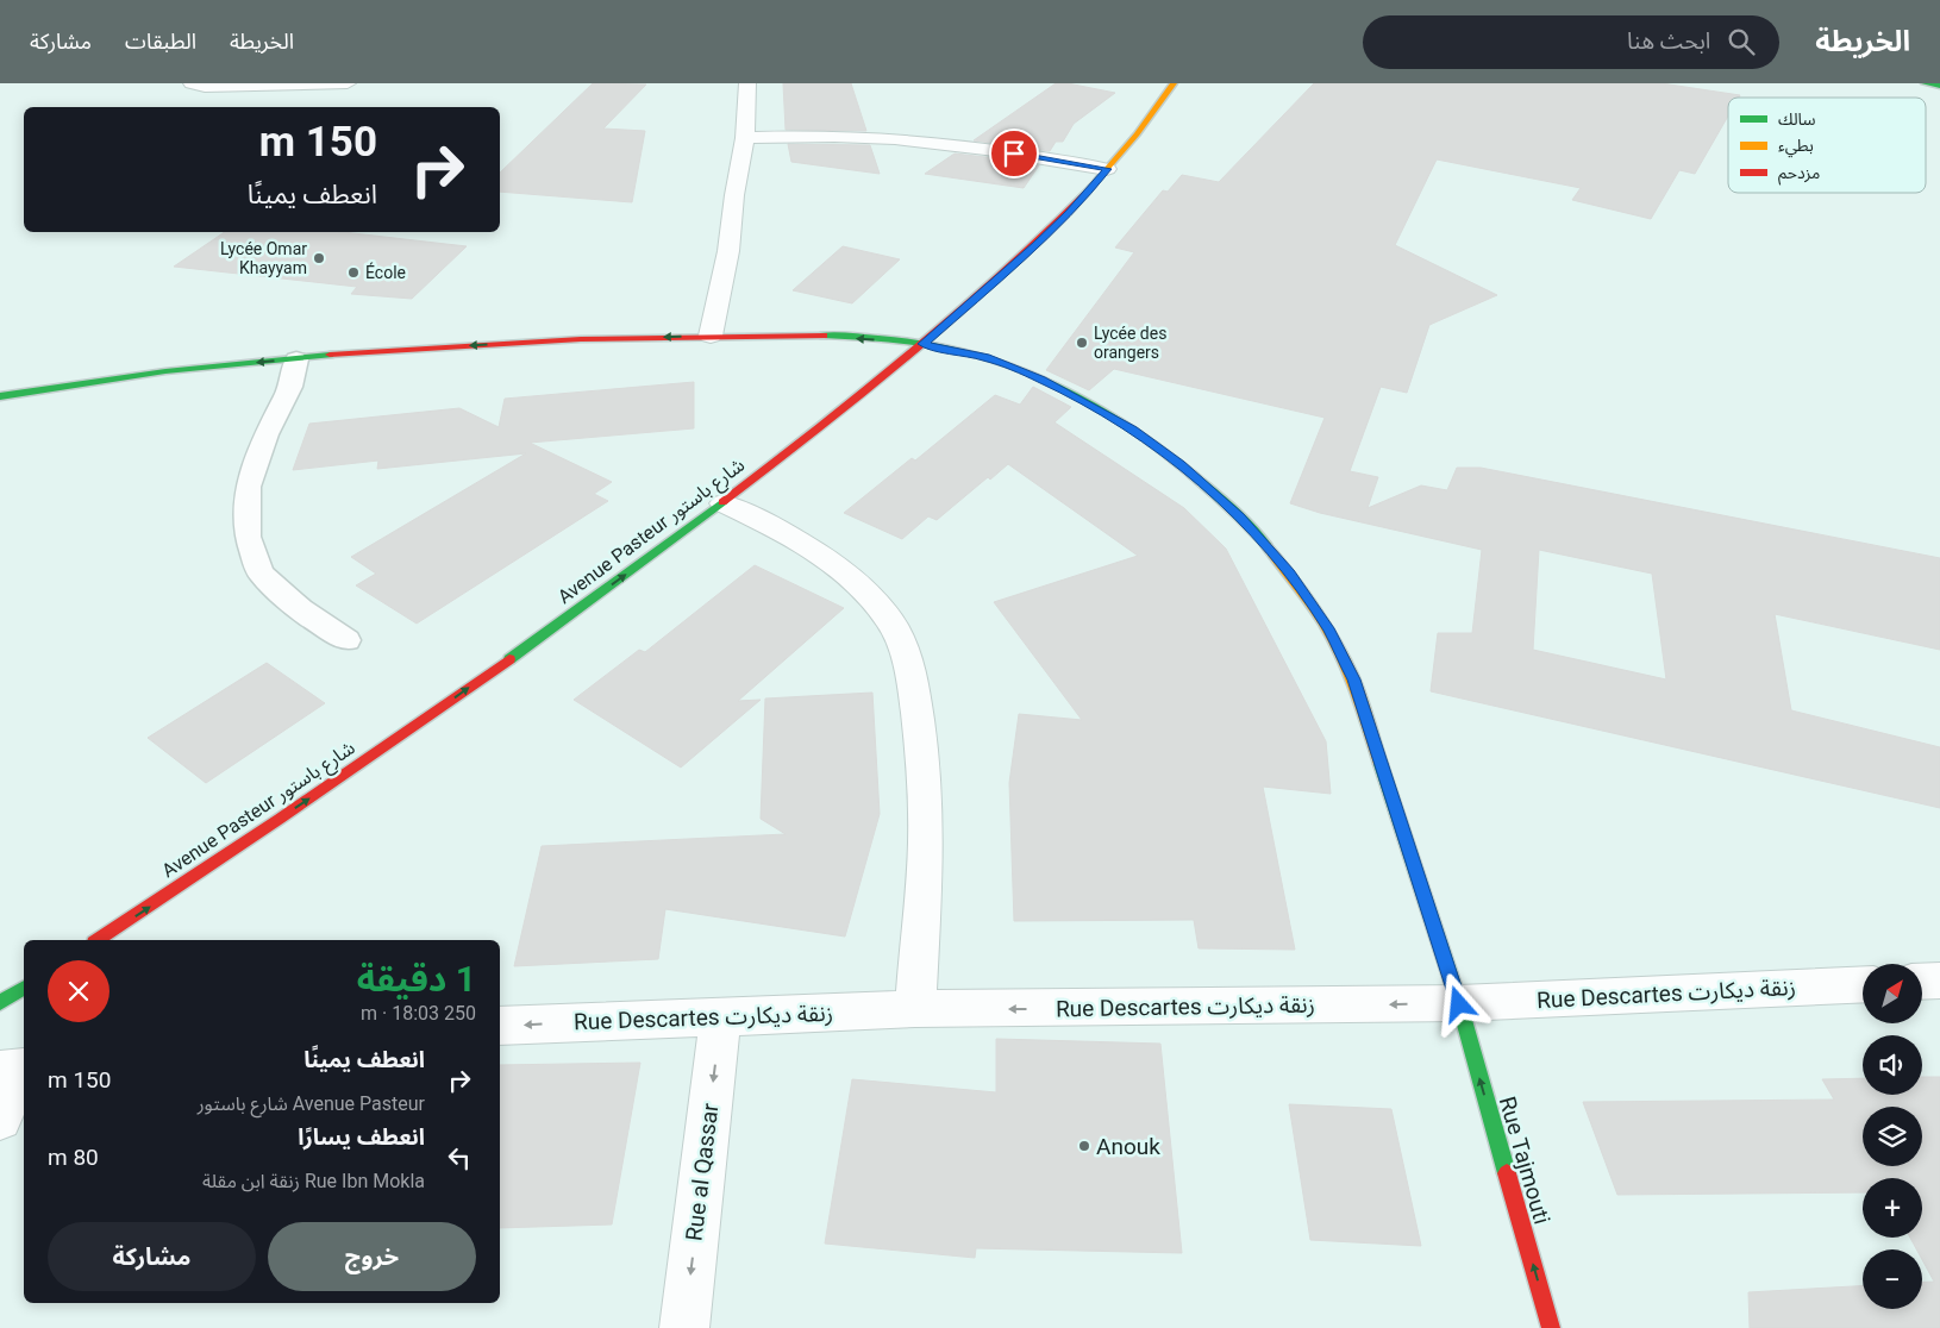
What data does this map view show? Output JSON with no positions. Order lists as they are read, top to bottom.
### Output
{
  "streets": {
    "street": [
      "Avenue Pasteur شارع باستور",
      "Rue Descartes زنقة ديكارت",
      "Rue Tajmouti",
      "Rue al Qassar"
    ]
  },
  "crossings": [
    ["Avenue Pasteur شارع باستور", "Rue Tajmouti"],
    ["Rue Descartes زنقة ديكارت", "Rue Tajmouti"],
    ["Rue Descartes زنقة ديكارت", "Rue al Qassar"]
  ],
  "one_way": [
    "Avenue Pasteur شارع باستور",
    "Rue Descartes زنقة ديكارت",
    "Rue Tajmouti",
    "Rue al Qassar"
  ],
  "places": [
    "Lycée Omar Khayyam",
    "École",
    "Lycée des orangers",
    "Anouk"
  ],
  "legend": ["سالك", "بطيء", "مزدحم"],
  "north": "top right",
  "page": {
    "header": "الخريطة",
    "search": "ابحث هنا",
    "nav": ["الخريطة", "الطبقات", "مشاركة"],
    "turn": ["150 m", "انعطف يمينًا"],
    "heading": ["1 دقيقة", "250 m · 18:03"],
    "map_buttons": ["+", "−"],
    "list": [
      {
        "name": "انعطف يمينًا",
        "note": "Avenue Pasteur شارع باستور",
        "value": "150 m"
      },
      {
        "name": "انعطف يسارًا",
        "note": "Rue Ibn Mokla زنقة ابن مقلة",
        "value": "80 m"
      }
    ],
    "buttons": ["خروج", "مشاركة"]
  }
}
